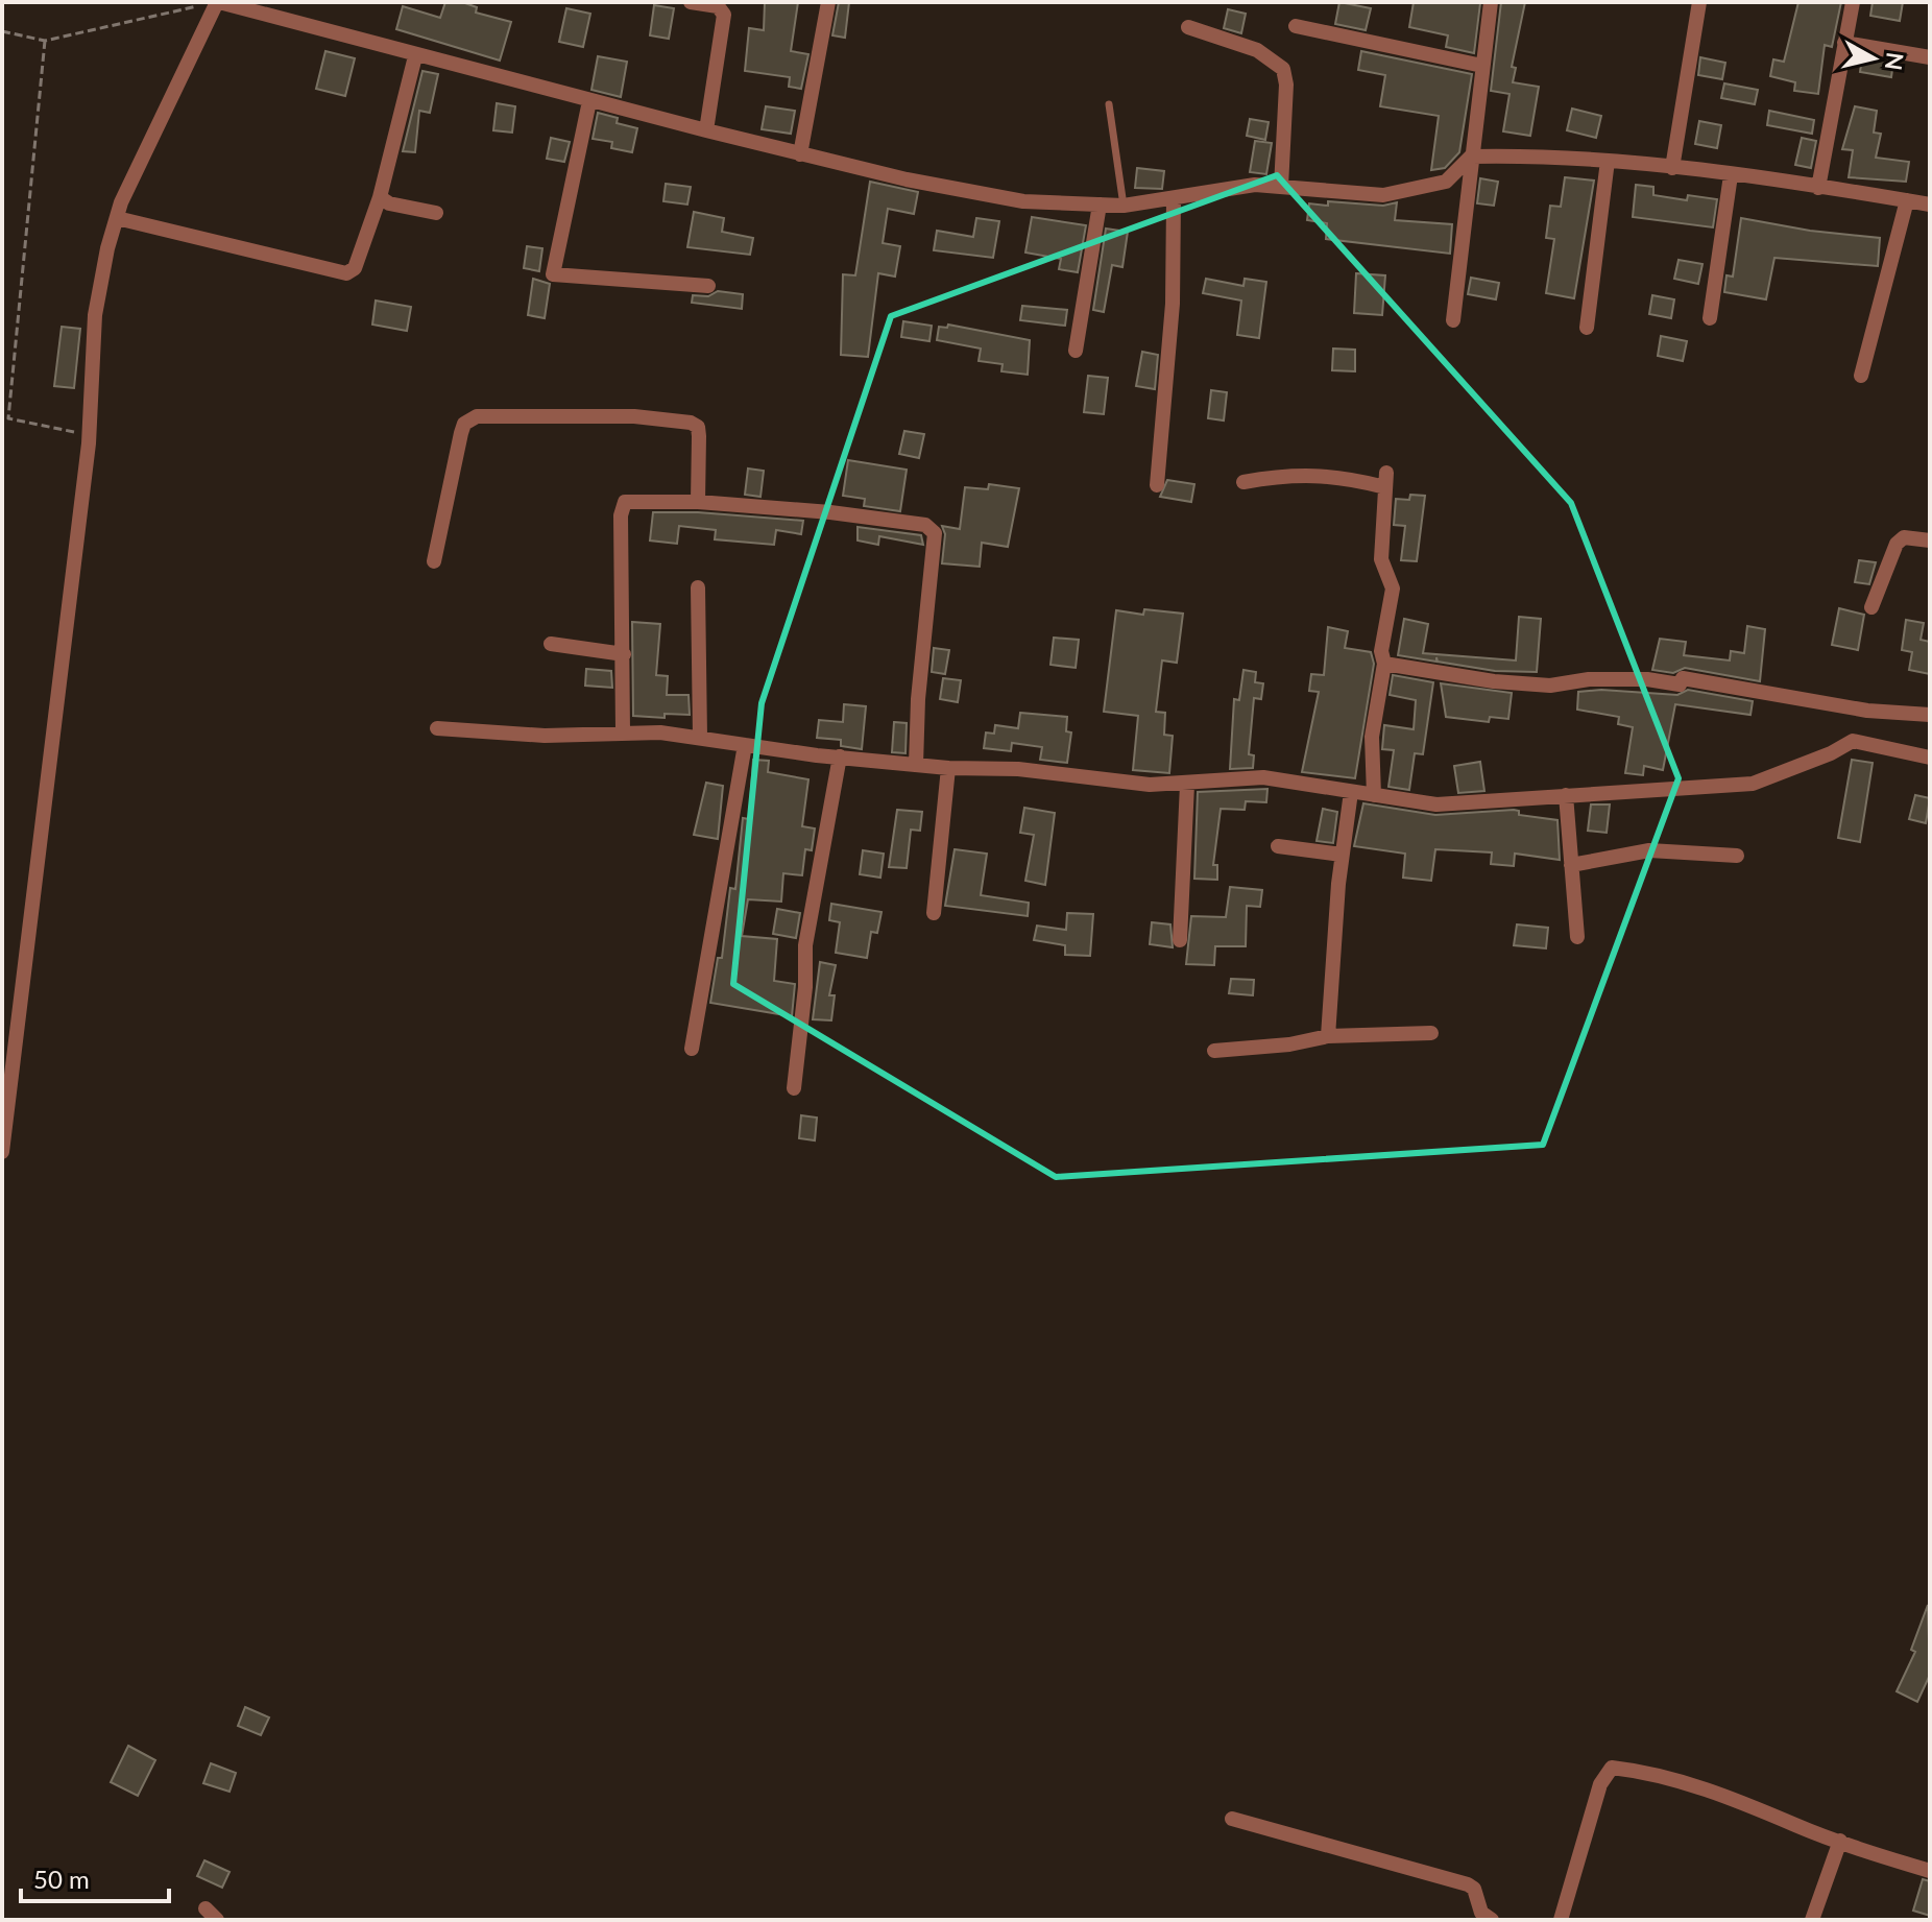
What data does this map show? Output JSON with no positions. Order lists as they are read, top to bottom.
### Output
{
  "scale_bar": "50 m",
  "north": "right"
}
